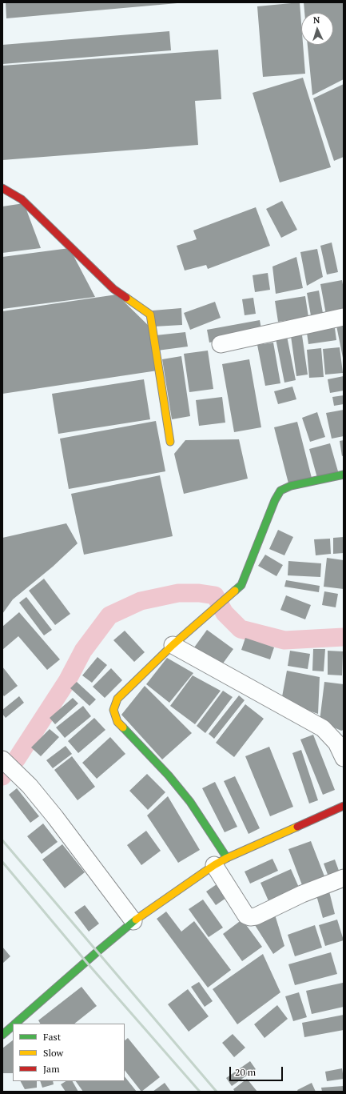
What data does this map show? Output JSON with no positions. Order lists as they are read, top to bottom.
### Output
{
  "legend": ["Fast", "Slow", "Jam"],
  "scale_bar": "20 m",
  "north": "top"
}
